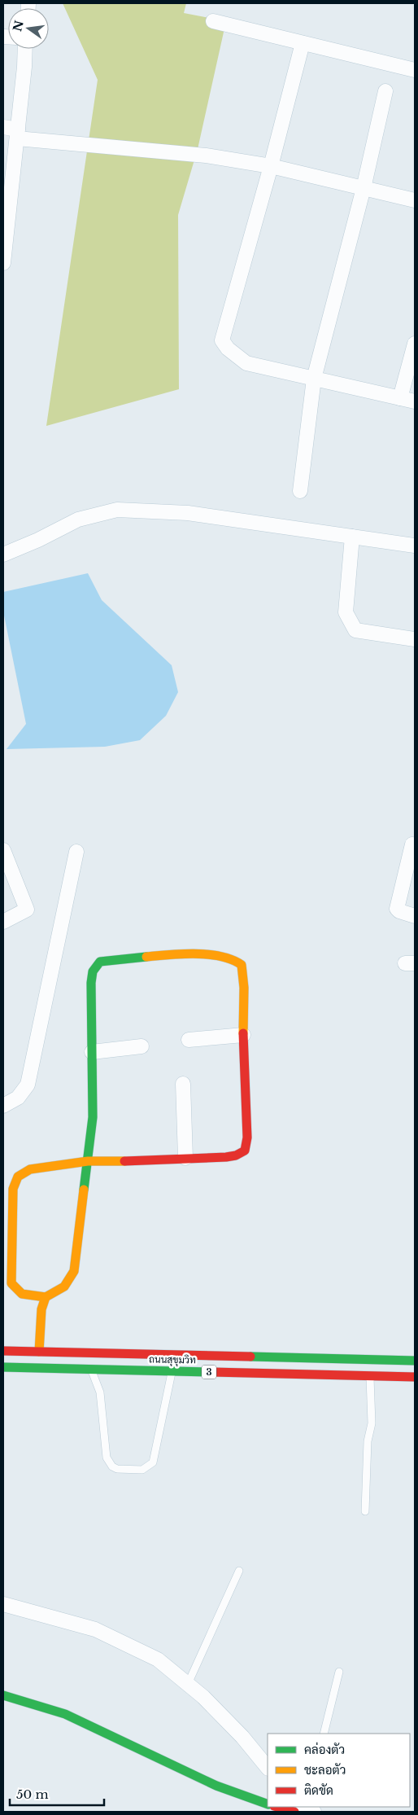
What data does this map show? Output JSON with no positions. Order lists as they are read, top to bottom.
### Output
{
  "streets": {
    "street": ["ถนนสุขุมวิท", "3"]
  },
  "legend": ["คล่องตัว", "ชะลอตัว", "ติดขัด"],
  "scale_bar": "50 m",
  "north": "left"
}
